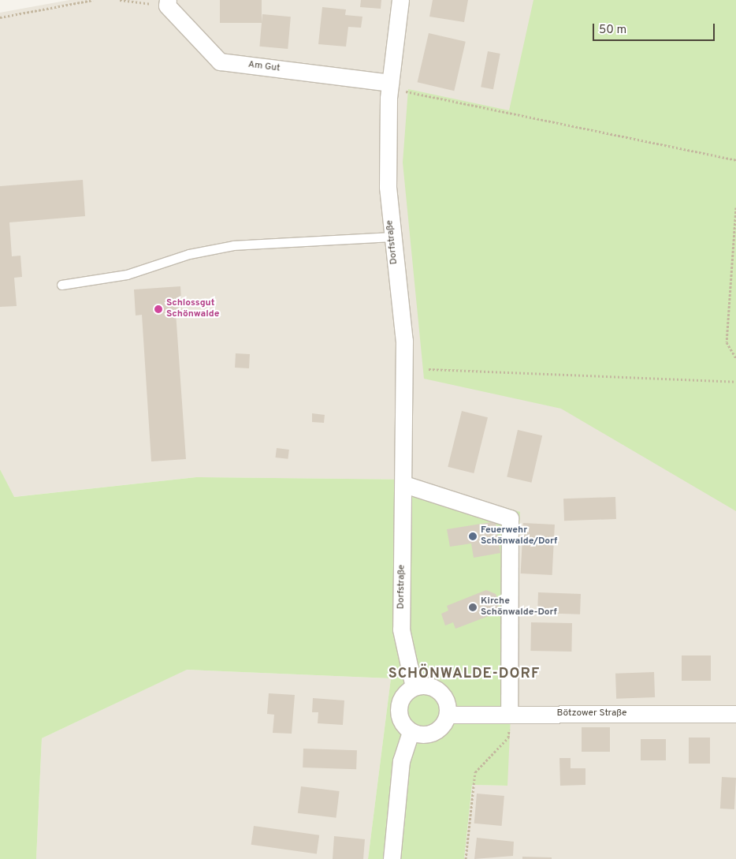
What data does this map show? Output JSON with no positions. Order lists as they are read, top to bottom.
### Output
{
  "streets": {
    "street": ["Am Gut", "Dorfstraße", "Bötzower Straße"]
  },
  "crossings": [
    ["Am Gut", "Dorfstraße"],
    ["Dorfstraße", "Bötzower Straße"]
  ],
  "districts": ["SCHÖNWALDE-DORF"],
  "places": ["Schlossgut Schönwalde", "Feuerwehr Schönwalde/Dorf", "Kirche Schönwalde-Dorf"],
  "scale_bar": "50 m"
}
